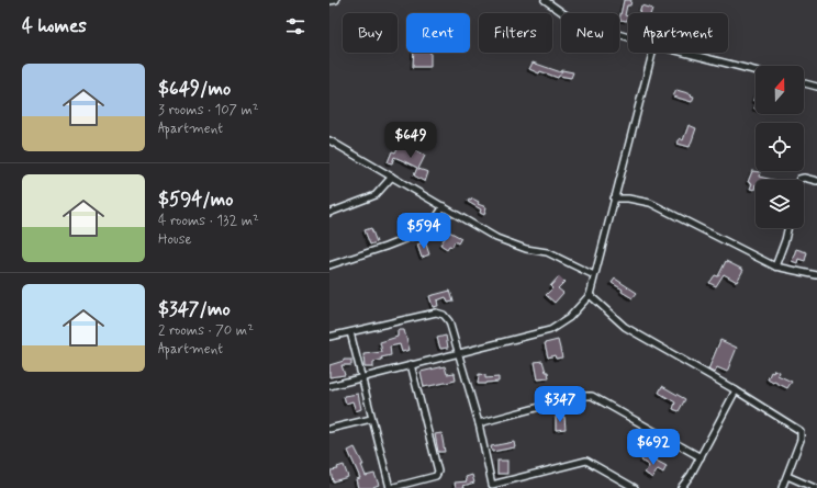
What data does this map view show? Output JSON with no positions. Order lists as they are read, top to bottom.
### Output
{
  "north": "top",
  "page": {
    "heading": "4 homes",
    "chip": [
      "Buy",
      "Rent",
      "Filters",
      "New",
      "Apartment"
    ],
    "list": [
      {
        "name": "$649/mo",
        "note": "3 rooms · 107 m² · Apartment"
      },
      {
        "name": "$594/mo",
        "note": "4 rooms · 132 m² · House"
      },
      {
        "name": "$347/mo",
        "note": "2 rooms · 70 m² · Apartment"
      }
    ],
    "price": [
      "$649",
      "$594",
      "$347",
      "$692"
    ]
  }
}
